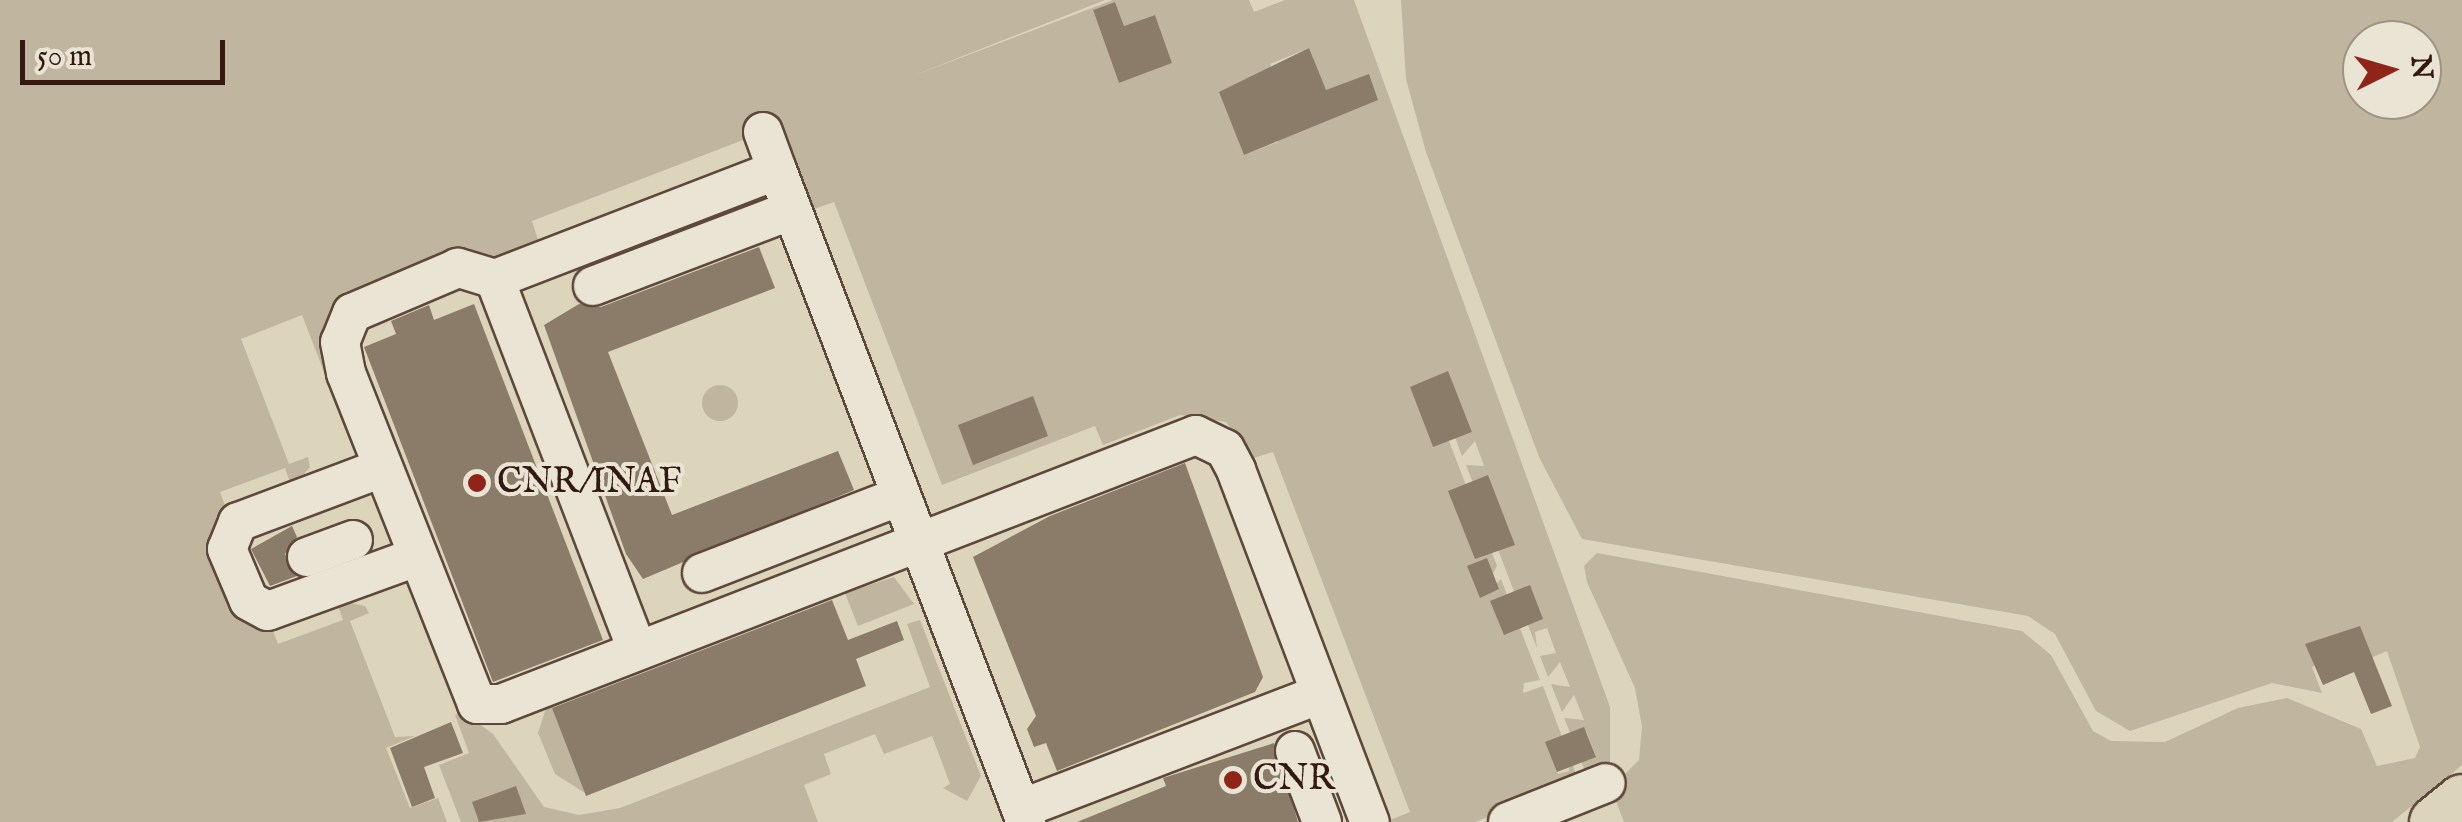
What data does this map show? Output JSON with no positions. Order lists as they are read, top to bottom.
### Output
{
  "places": ["CNR/INAF", "CNR"],
  "scale_bar": "50 m",
  "north": "right"
}
